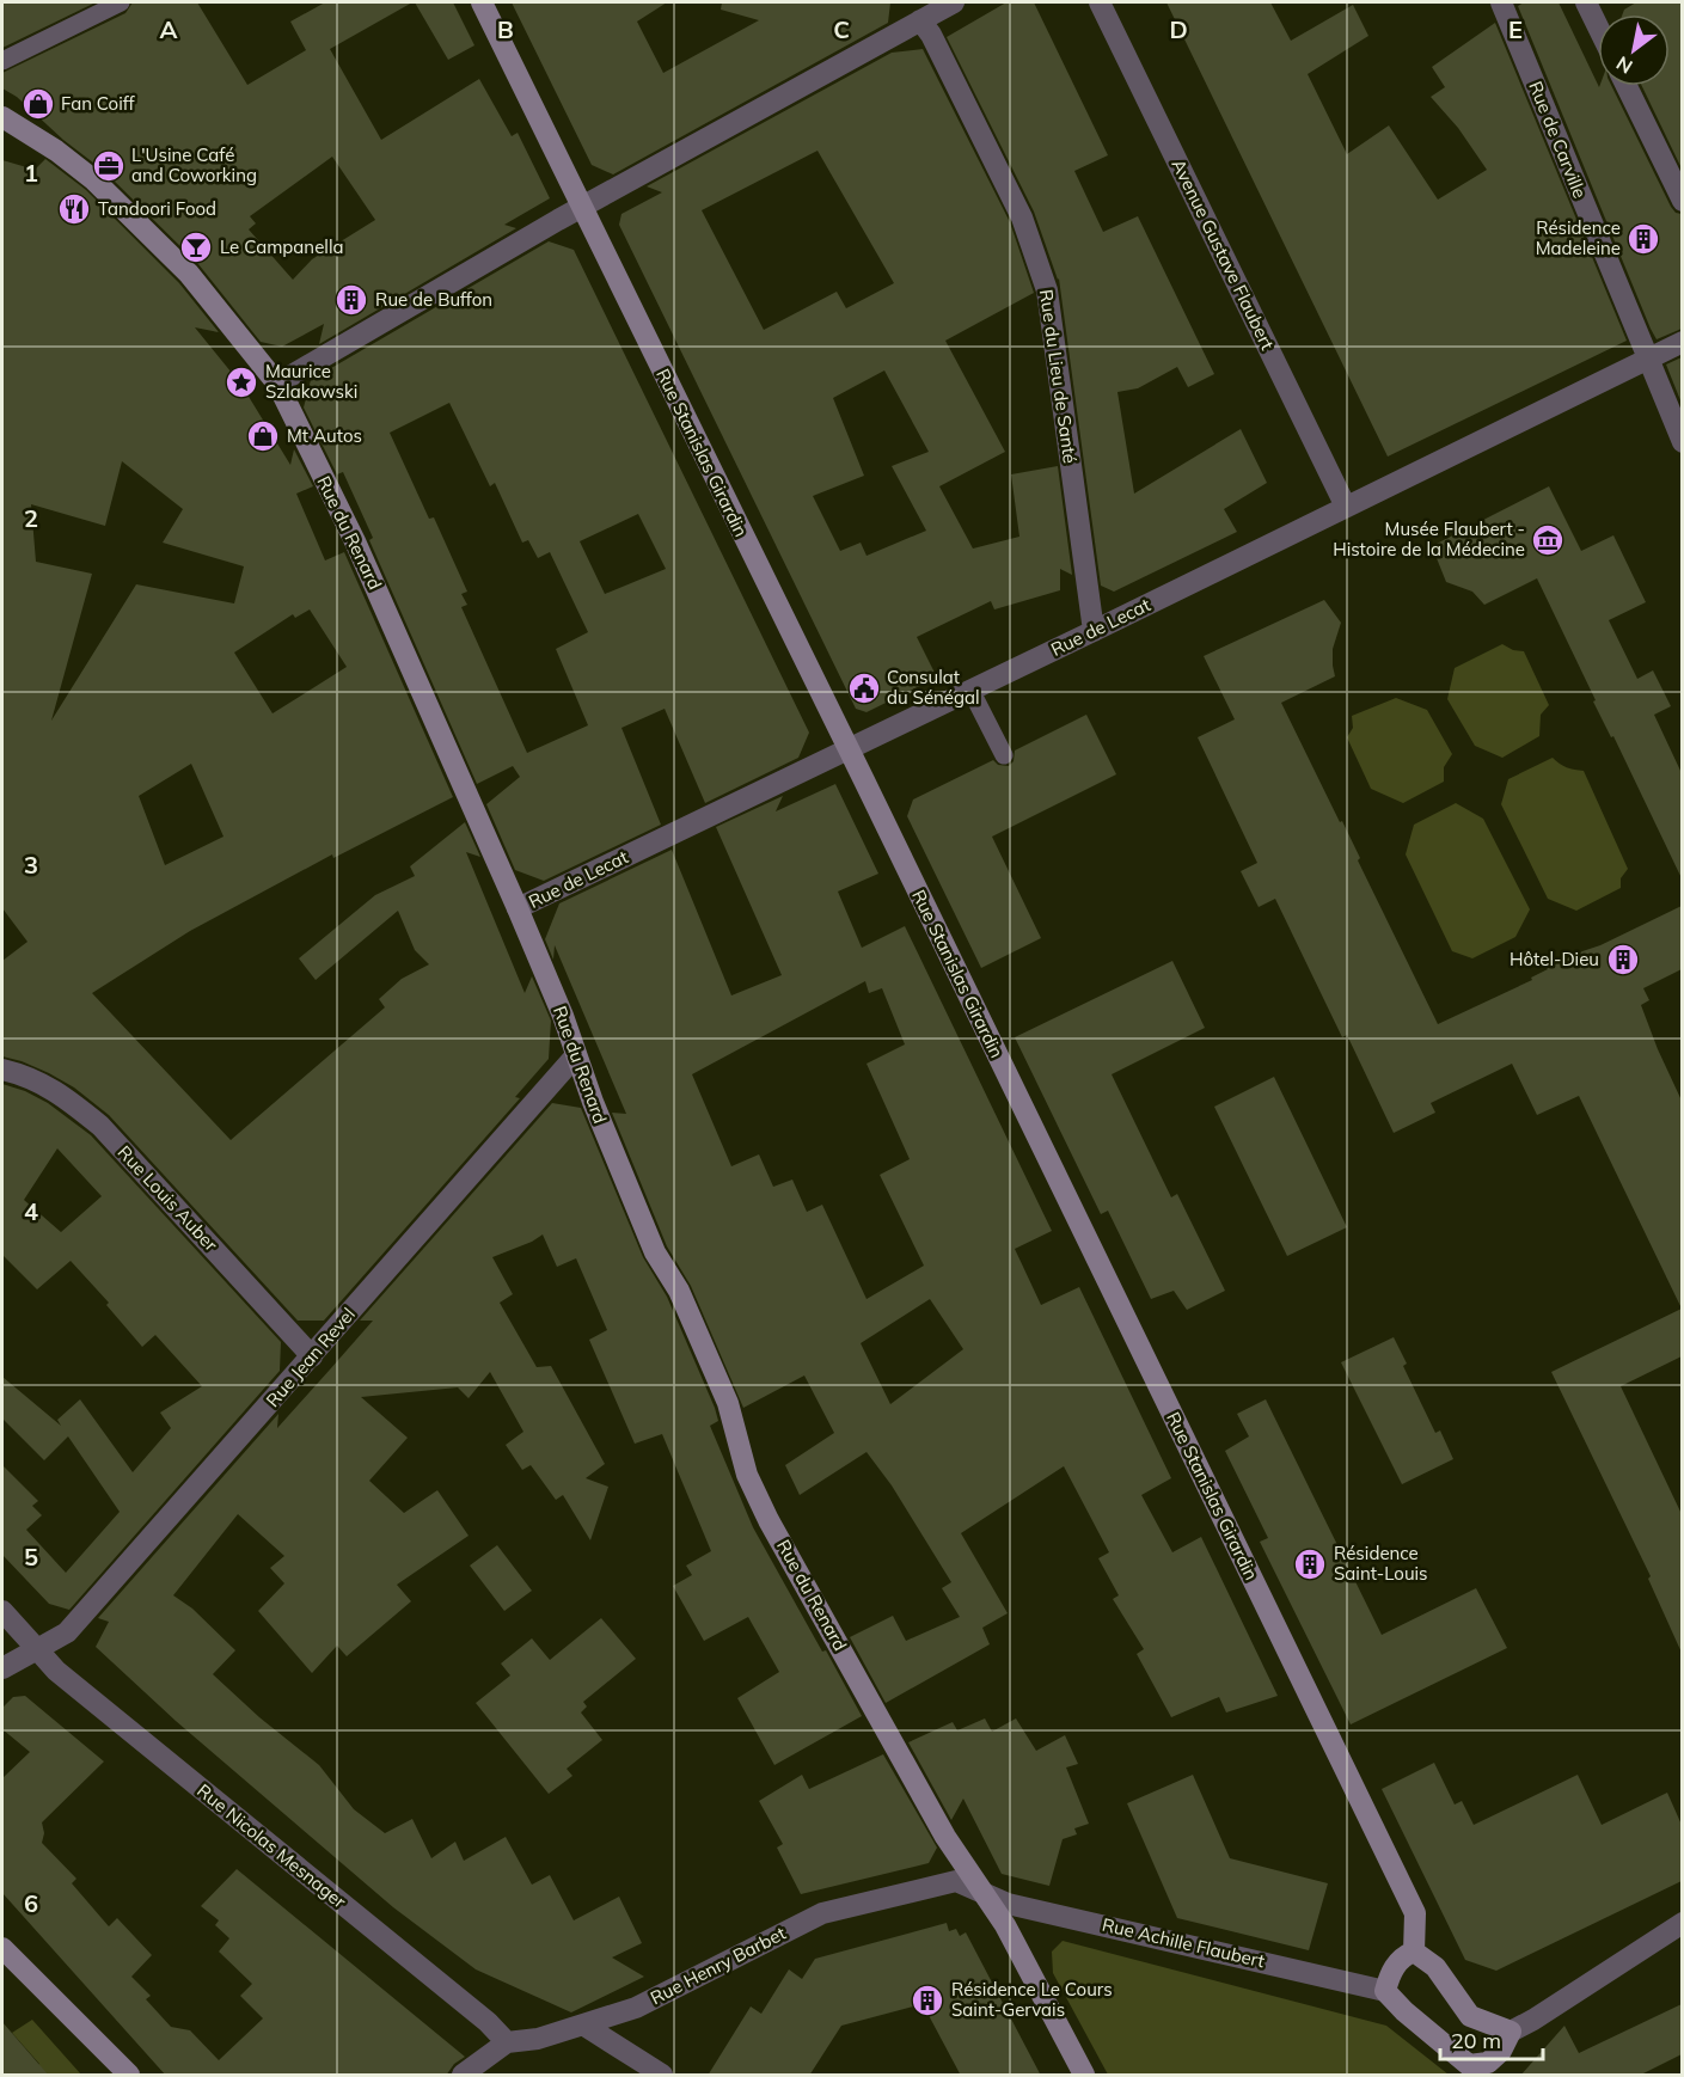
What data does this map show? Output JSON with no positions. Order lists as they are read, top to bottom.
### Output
{
  "streets": {
    "street": [
      "Rue de Carville",
      "Avenue Gustave Flaubert",
      "Rue du Lieu de Santé",
      "Rue Stanislas Girardin",
      "Rue du Renard",
      "Rue de Lecat",
      "Rue Louis Auber",
      "Rue Jean Revel",
      "Rue Nicolas Mesnager",
      "Rue Achille Flaubert",
      "Rue Henry Barbet"
    ]
  },
  "crossings": [
    ["Rue de Carville", "Rue de Lecat"],
    ["Avenue Gustave Flaubert", "Rue de Lecat"],
    ["Rue du Lieu de Santé", "Rue de Lecat"],
    ["Rue Stanislas Girardin", "Rue de Lecat"],
    ["Rue du Renard", "Rue de Lecat"],
    ["Rue du Renard", "Rue Jean Revel"],
    ["Rue du Renard", "Rue Achille Flaubert"],
    ["Rue du Renard", "Rue Henry Barbet"],
    ["Rue Louis Auber", "Rue Jean Revel"],
    ["Rue Jean Revel", "Rue Nicolas Mesnager"],
    ["Rue Nicolas Mesnager", "Rue Henry Barbet"],
    ["Rue Achille Flaubert", "Rue Henry Barbet"]
  ],
  "places": {
    "shop": ["Fan Coiff", "Mt Autos"],
    "office": ["L'Usine Café and Coworking"],
    "restaurant": ["Tandoori Food"],
    "building": [
      "Résidence Madeleine",
      "Rue de Buffon",
      "Hôtel-Dieu",
      "Résidence Saint-Louis",
      "Résidence Le Cours Saint-Gervais"
    ],
    "bar": ["Le Campanella"],
    "place": ["Maurice Szlakowski"],
    "museum": ["Musée Flaubert - Histoire de la Médecine"],
    "public building": ["Consulat du Sénégal"]
  },
  "scale_bar": "20 m",
  "north": "bottom left",
  "grid": {
    "columns": [
      "A",
      "B",
      "C",
      "D",
      "E"
    ],
    "rows": [
      "1",
      "2",
      "3",
      "4",
      "5",
      "6"
    ]
  }
}
